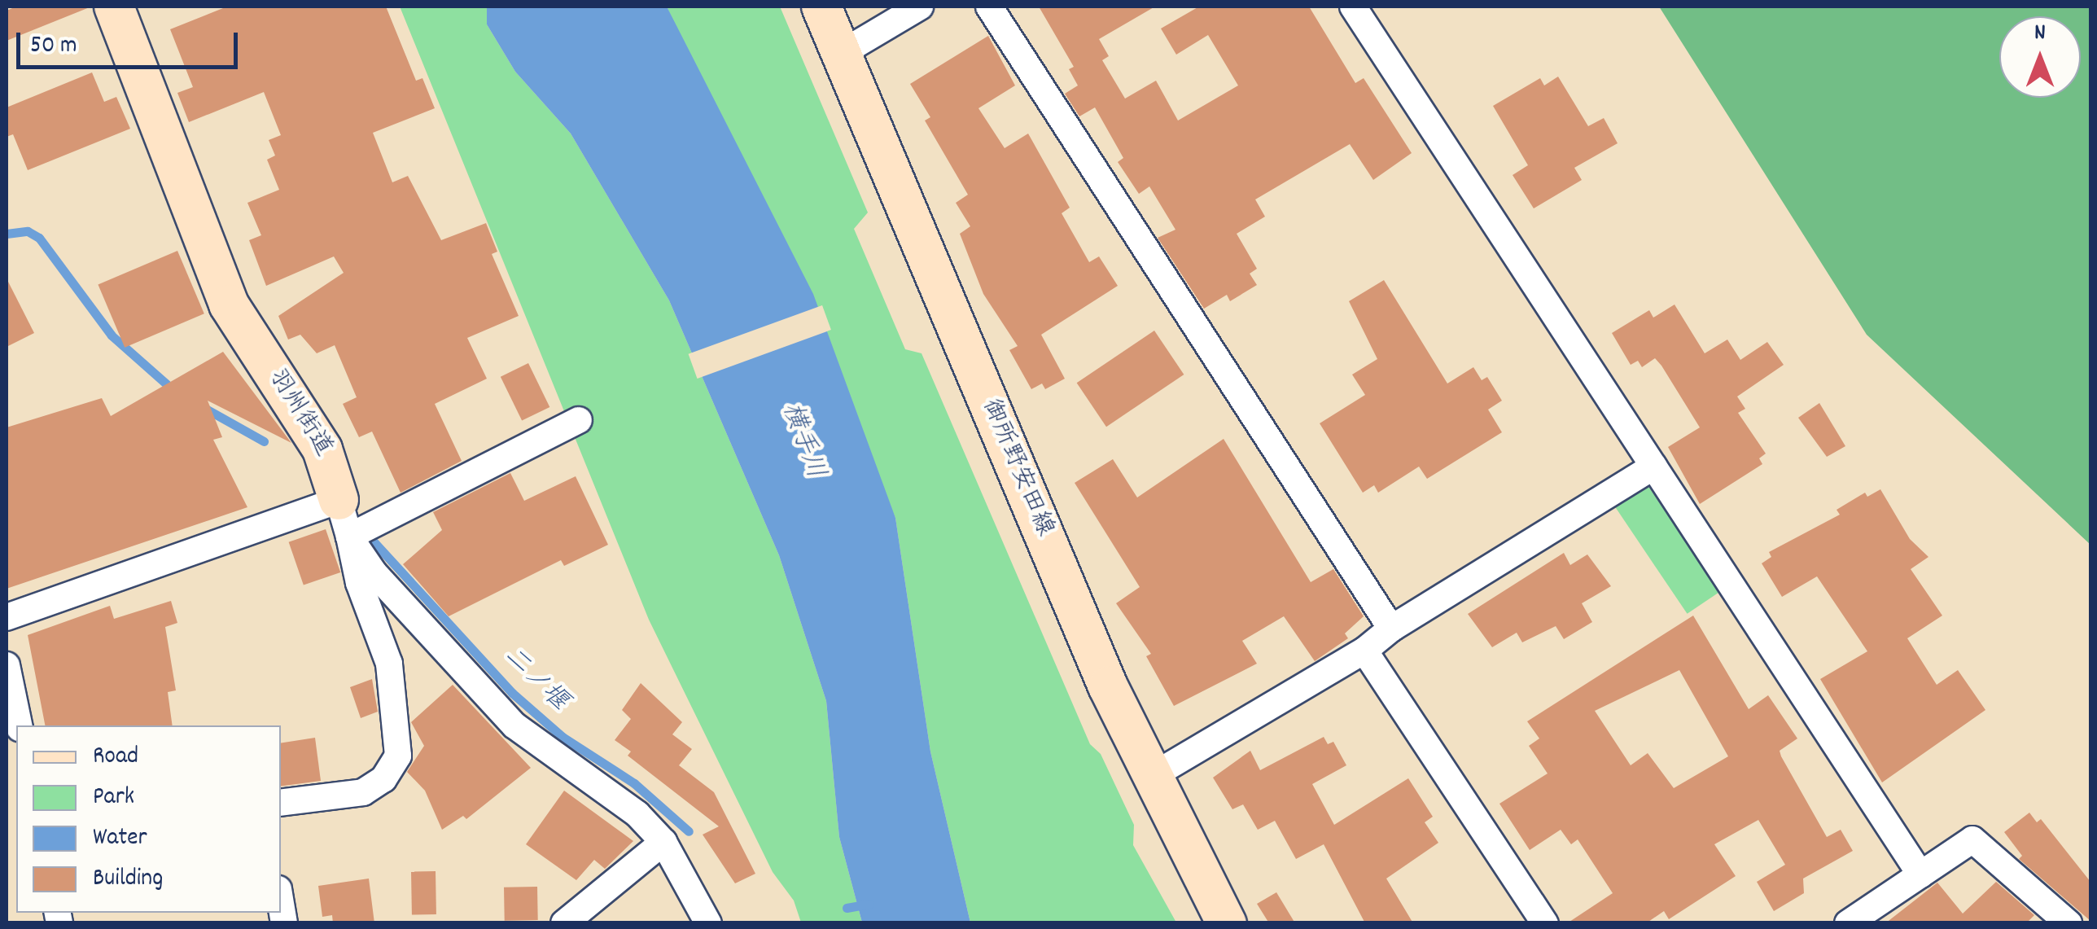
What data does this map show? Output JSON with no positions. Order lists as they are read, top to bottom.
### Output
{
  "streets": {
    "main road": ["羽州街道", "御所野安田線"]
  },
  "water": ["横手川", "二ノ堰"],
  "legend": [
    "Road",
    "Park",
    "Water",
    "Building"
  ],
  "scale_bar": "50 m",
  "north": "top"
}
